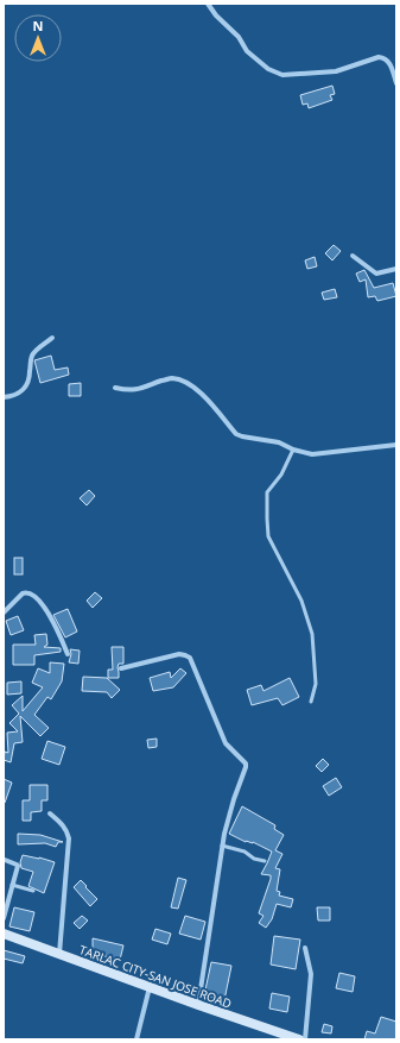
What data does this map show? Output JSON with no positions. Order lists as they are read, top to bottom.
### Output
{
  "streets": {
    "main road": ["TARLAC CITY-SAN JOSE ROAD"]
  },
  "north": "top"
}
